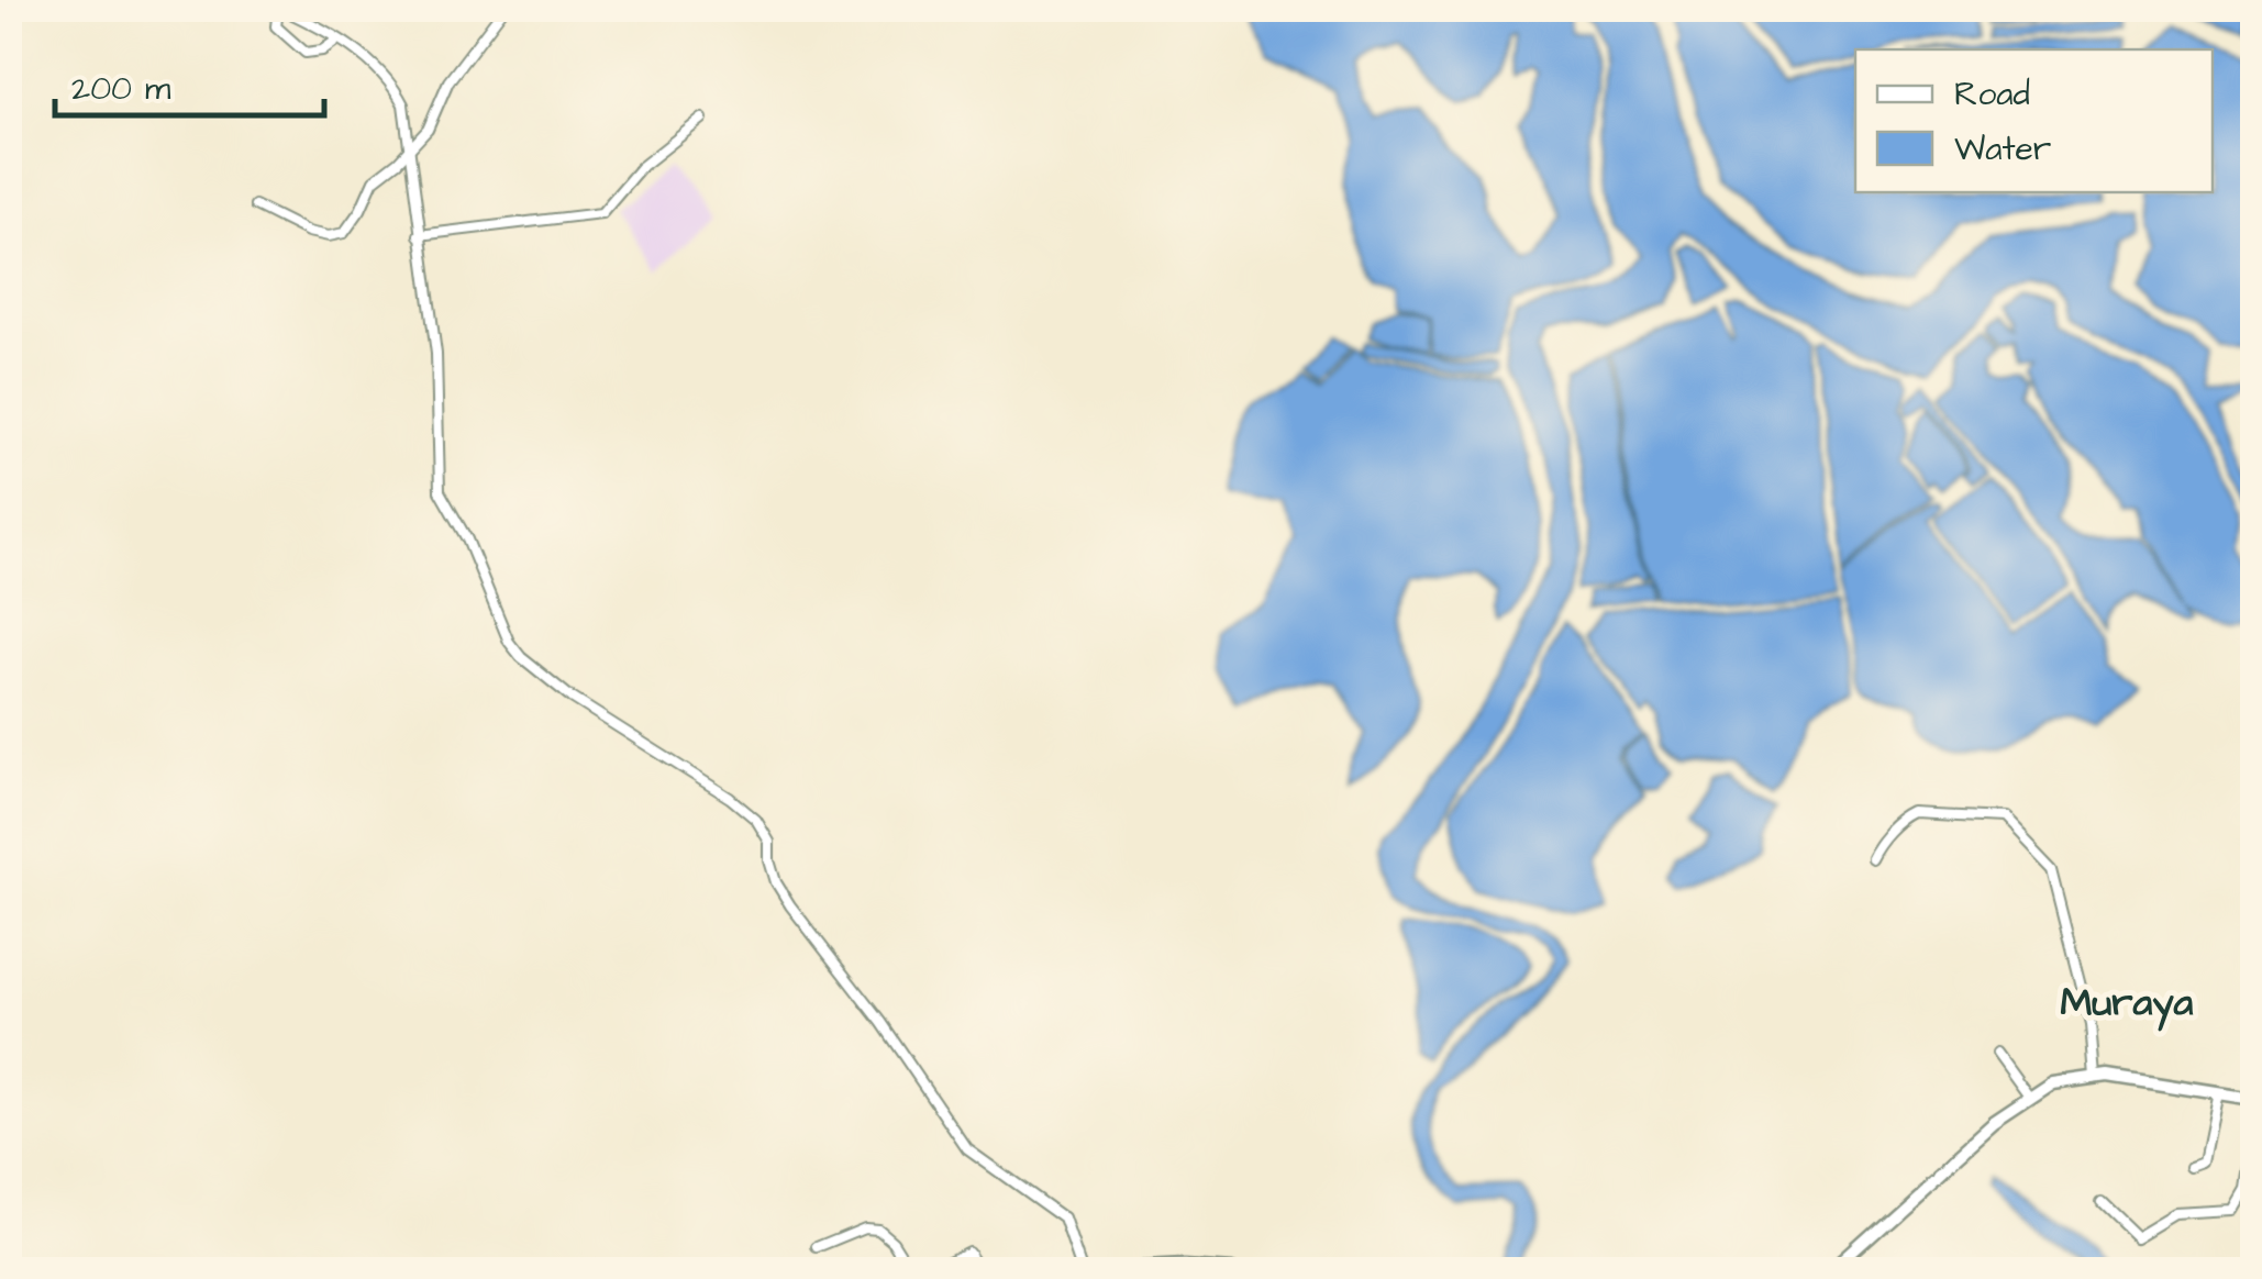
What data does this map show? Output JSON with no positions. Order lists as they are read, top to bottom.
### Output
{
  "districts": ["Muraya"],
  "legend": ["Road", "Water"],
  "scale_bar": "200 m"
}
